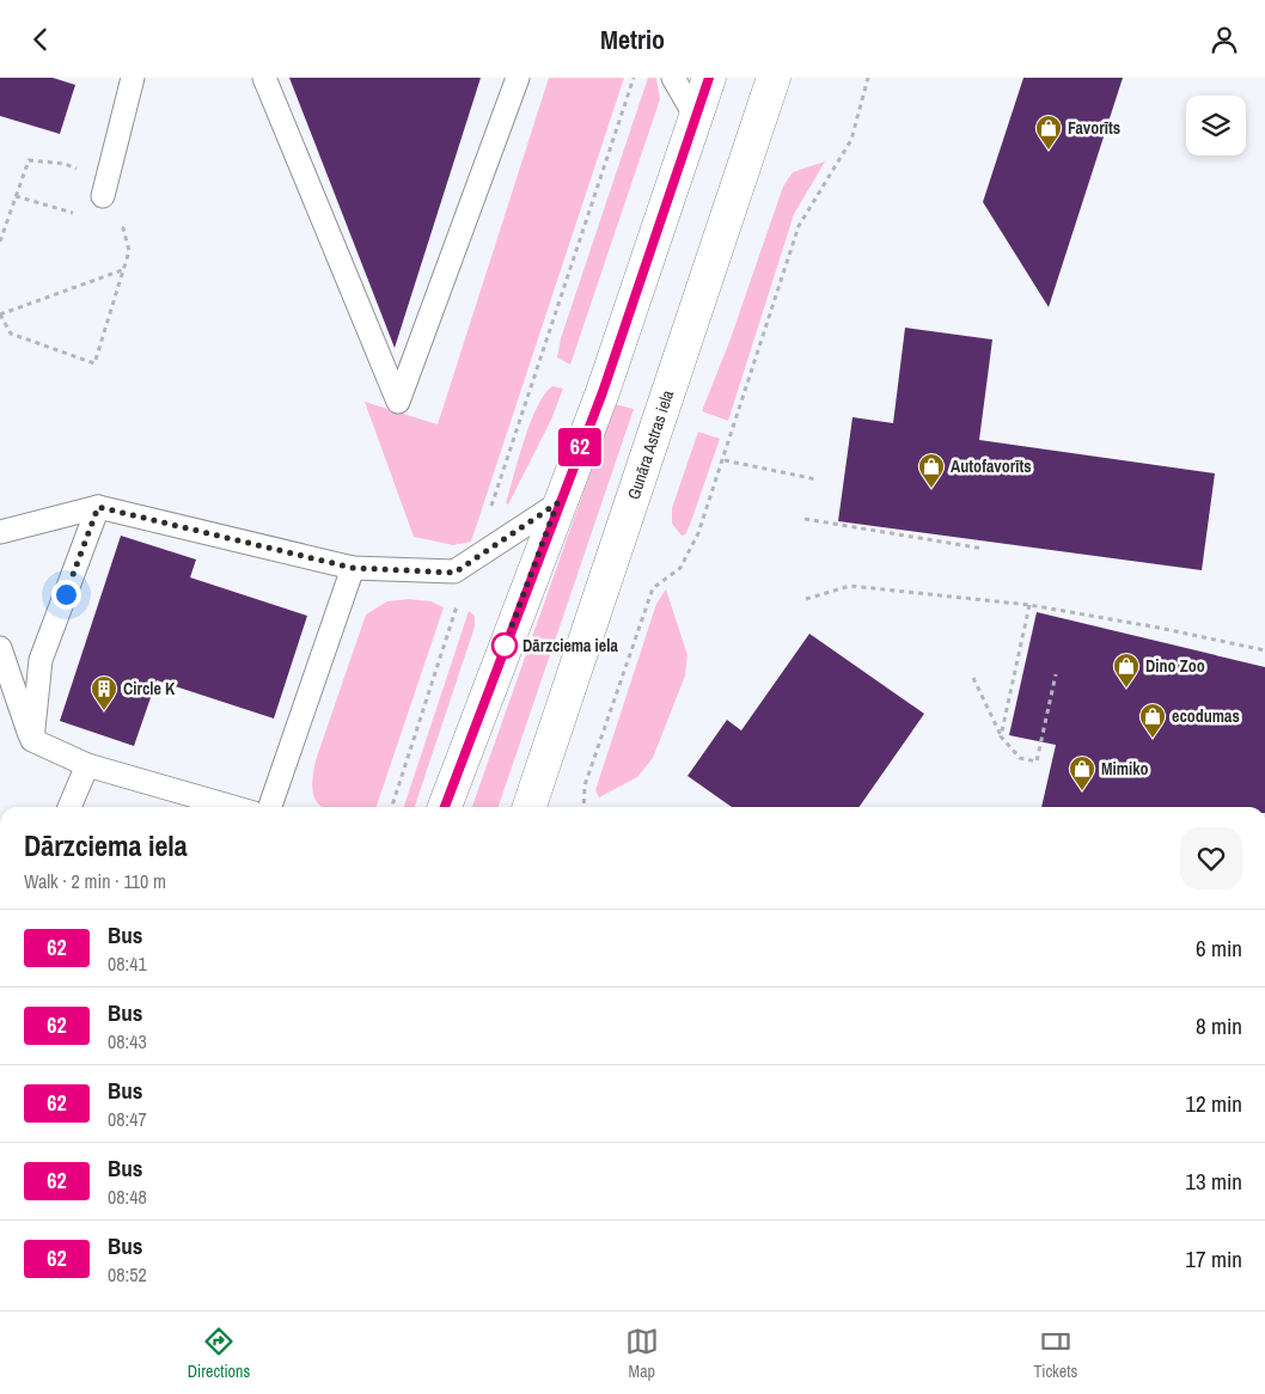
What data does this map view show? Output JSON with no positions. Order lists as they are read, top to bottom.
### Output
{
  "streets": {
    "main road": ["Gunāra Astras iela"]
  },
  "places": {
    "shop": [
      "Favorīts",
      "Autofavorīts",
      "Dino Zoo",
      "ecodumas",
      "Mimiko"
    ],
    "other": ["Dārzciema iela"],
    "building": ["Circle K"]
  },
  "lines": ["bus line 62"],
  "page": {
    "header": "Metrio",
    "on_map": "62",
    "heading": ["Dārzciema iela", "Walk · 2 min · 110 m"],
    "list": [
      {
        "mark": "62",
        "name": "Bus",
        "note": "08:41",
        "value": "6 min"
      },
      {
        "mark": "62",
        "name": "Bus",
        "note": "08:43",
        "value": "8 min"
      },
      {
        "mark": "62",
        "name": "Bus",
        "note": "08:47",
        "value": "12 min"
      },
      {
        "mark": "62",
        "name": "Bus",
        "note": "08:48",
        "value": "13 min"
      },
      {
        "mark": "62",
        "name": "Bus",
        "note": "08:52",
        "value": "17 min"
      }
    ],
    "tabs": ["Directions", "Map", "Tickets"]
  }
}
